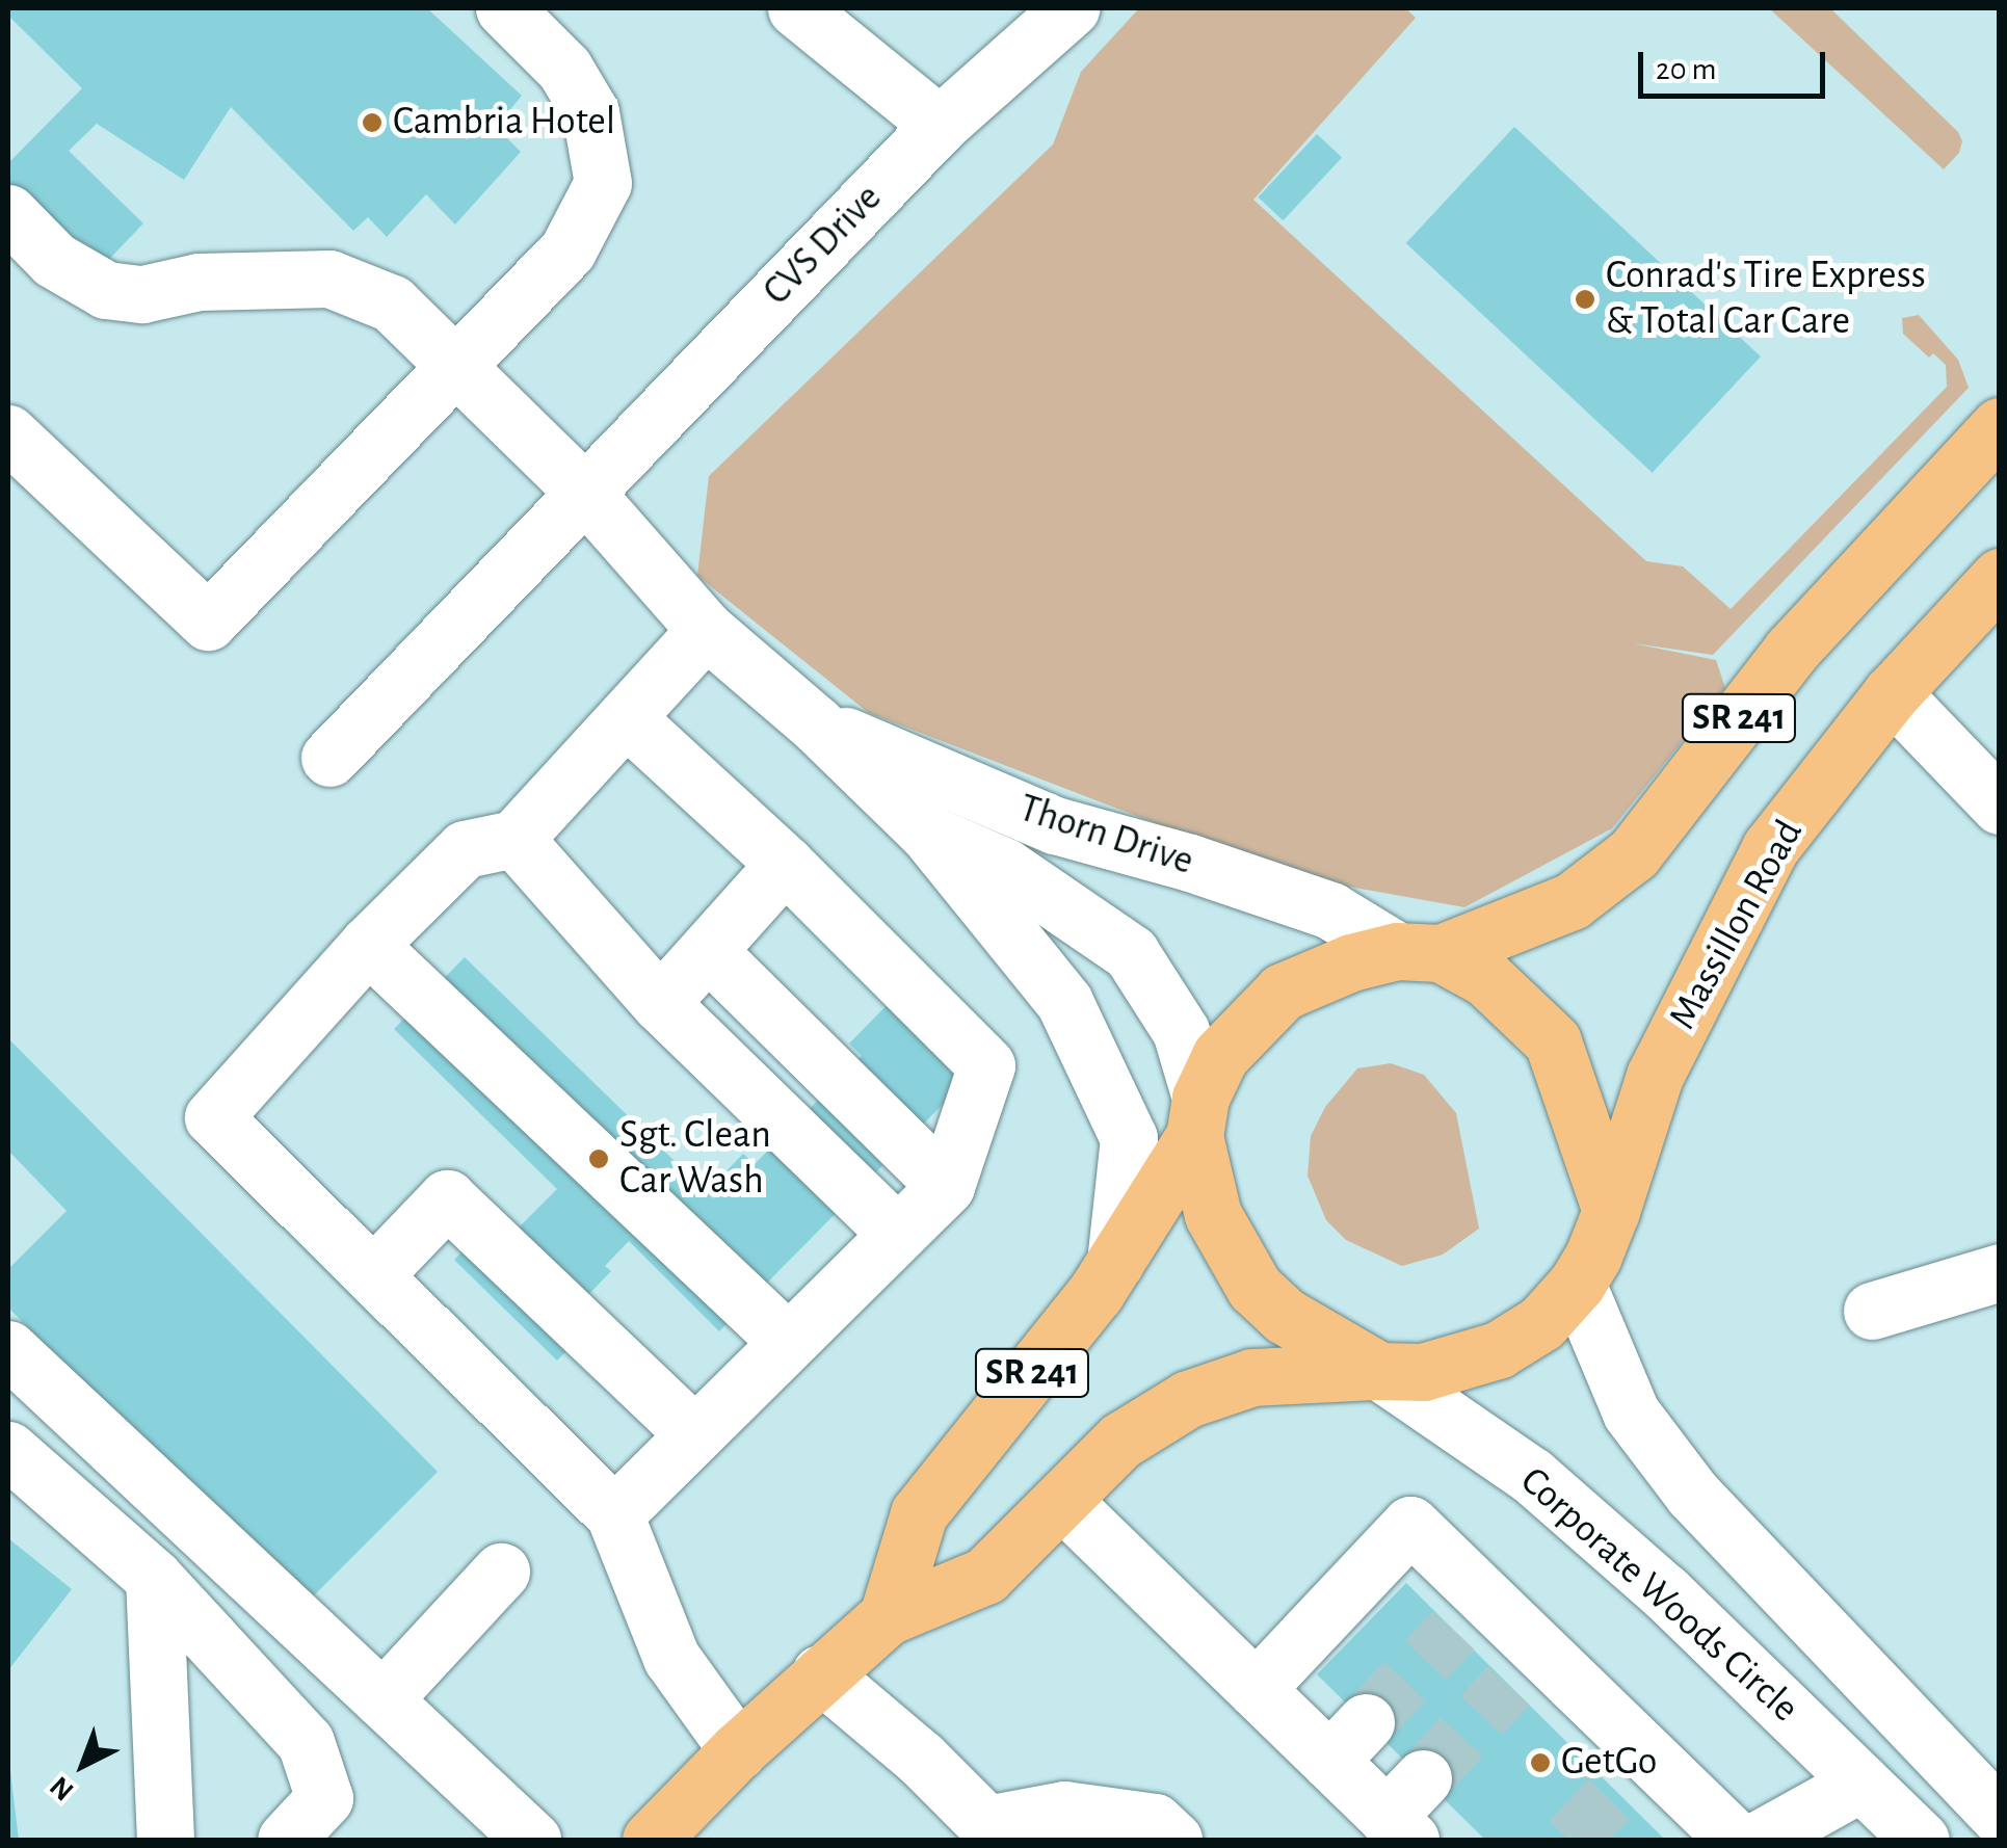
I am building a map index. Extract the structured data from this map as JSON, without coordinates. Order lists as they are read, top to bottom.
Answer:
{
  "streets": {
    "main road": ["SR 241", "Massillon Road"],
    "street": ["CVS Drive", "Thorn Drive", "Corporate Woods Circle"]
  },
  "crossings": [
    ["CVS Drive", "Thorn Drive"],
    ["SR 241", "Thorn Drive"],
    ["SR 241", "Massillon Road"],
    ["SR 241", "Corporate Woods Circle"]
  ],
  "places": [
    "Cambria Hotel",
    "Conrad's Tire Express & Total Car Care",
    "Sgt. Clean Car Wash",
    "GetGo"
  ],
  "scale_bar": "20 m",
  "north": "bottom left"
}
